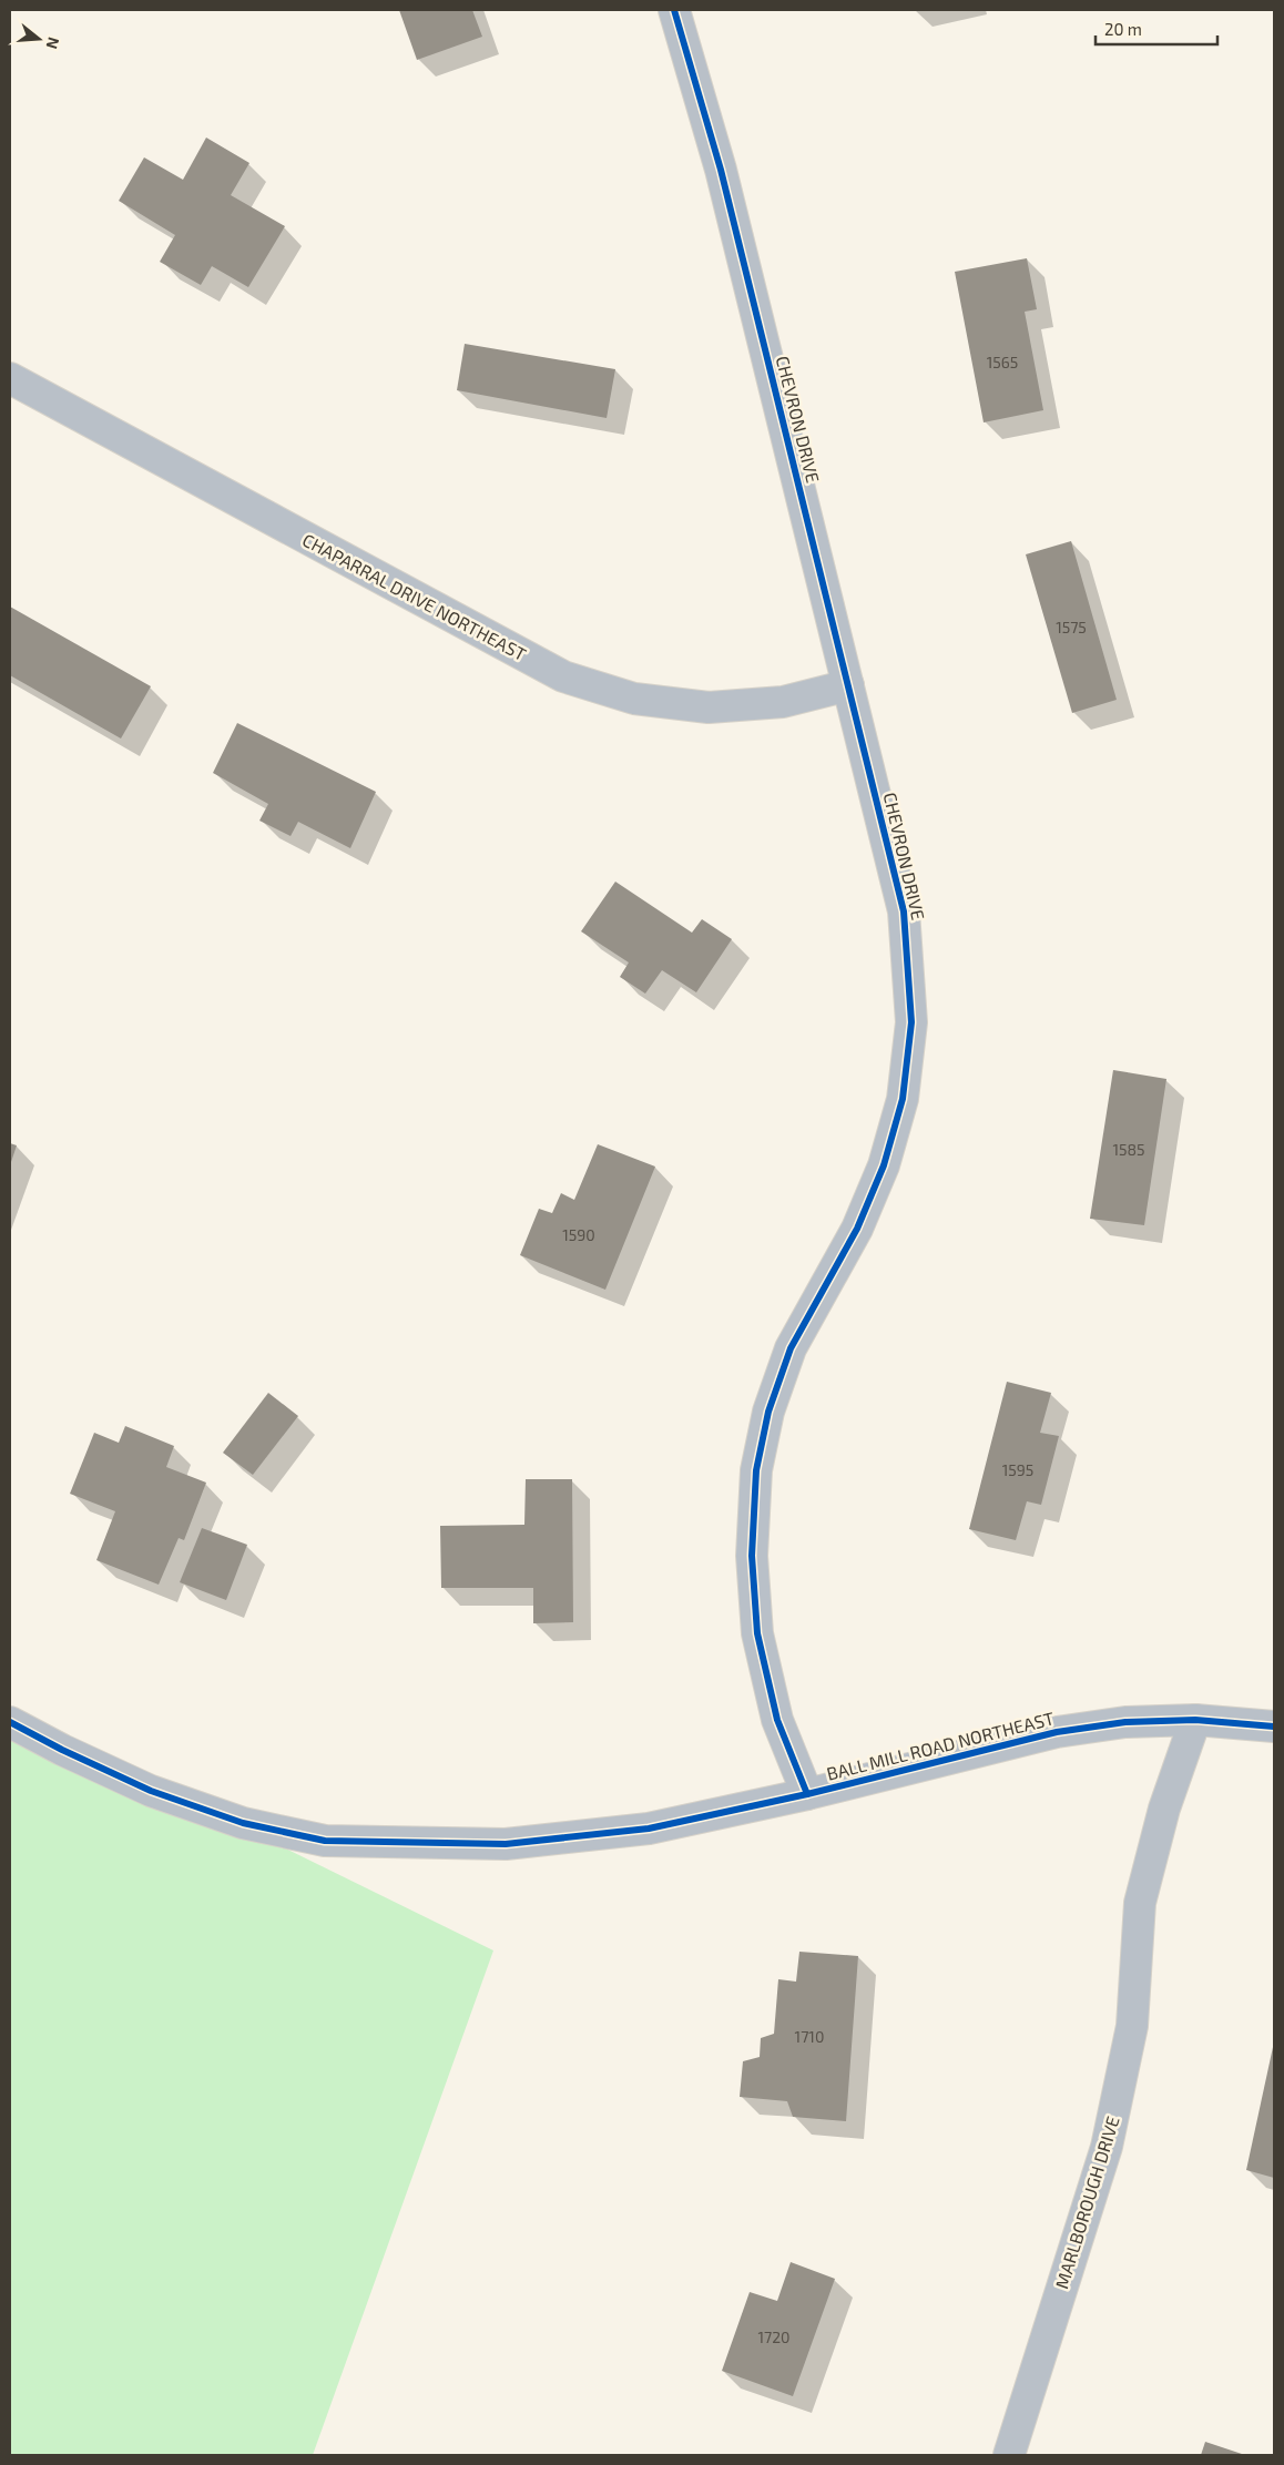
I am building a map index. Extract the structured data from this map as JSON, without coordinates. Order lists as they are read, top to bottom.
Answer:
{
  "streets": {
    "street": [
      "CHEVRON DRIVE",
      "CHAPARRAL DRIVE NORTHEAST",
      "BALL MILL ROAD NORTHEAST",
      "MARLBOROUGH DRIVE"
    ]
  },
  "crossings": [
    ["CHEVRON DRIVE", "CHAPARRAL DRIVE NORTHEAST"],
    ["CHEVRON DRIVE", "BALL MILL ROAD NORTHEAST"],
    ["BALL MILL ROAD NORTHEAST", "MARLBOROUGH DRIVE"]
  ],
  "house_numbers": [
    "1565",
    "1575",
    "1585",
    "1590",
    "1595",
    "1710",
    "1720"
  ],
  "scale_bar": "20 m",
  "north": "right"
}
